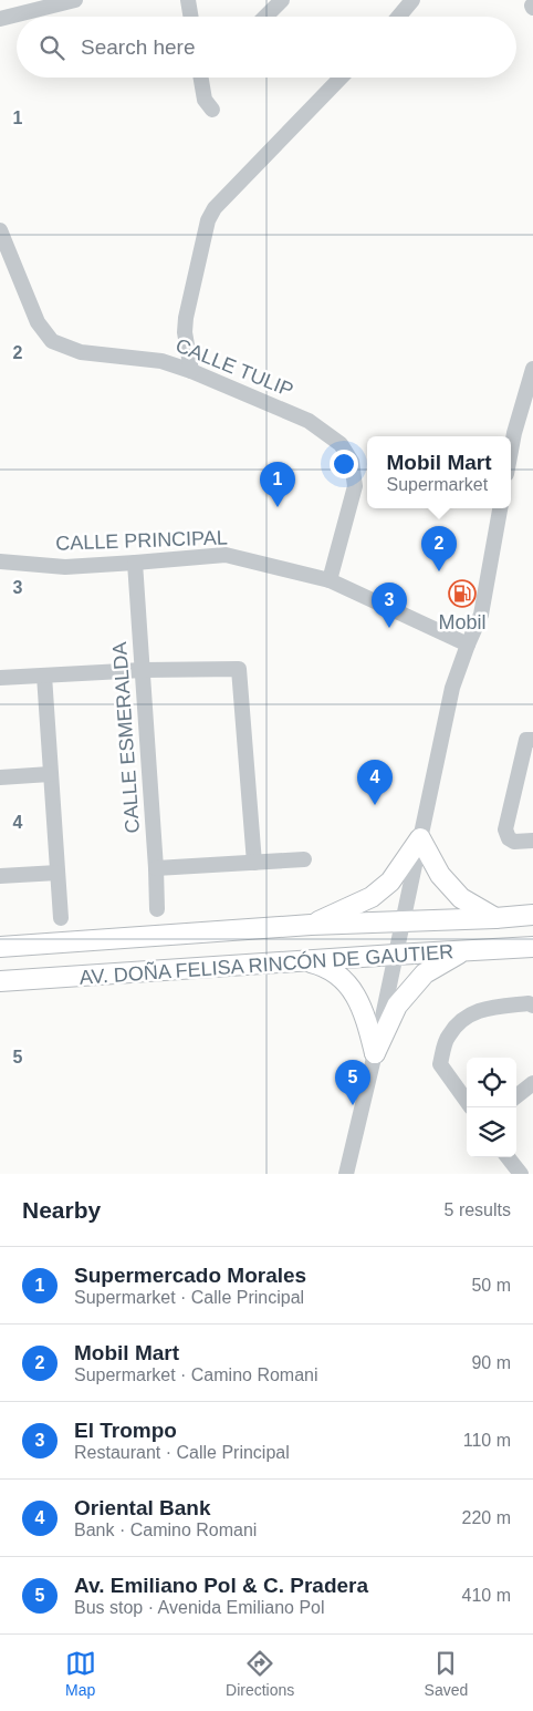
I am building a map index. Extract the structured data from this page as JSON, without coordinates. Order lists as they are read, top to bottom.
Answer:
{
  "streets": {
    "main road": ["AV. DOÑA FELISA RINCÓN DE GAUTIER"],
    "street": ["CALLE TULIP", "CALLE PRINCIPAL", "CALLE ESMERALDA"]
  },
  "crossings": [
    ["CALLE TULIP", "CALLE PRINCIPAL"],
    ["CALLE PRINCIPAL", "CALLE ESMERALDA"]
  ],
  "places": {
    "fuel station": ["Mobil"]
  },
  "page": {
    "search": "Search here",
    "popup": ["Mobil Mart", "Supermarket"],
    "pins": [
      "1",
      "2",
      "3",
      "4",
      "5"
    ],
    "heading": ["Nearby", "5 results"],
    "list": [
      {
        "mark": "1",
        "name": "Supermercado Morales",
        "note": "Supermarket · Calle Principal",
        "value": "50 m"
      },
      {
        "mark": "2",
        "name": "Mobil Mart",
        "note": "Supermarket · Camino Romani",
        "value": "90 m"
      },
      {
        "mark": "3",
        "name": "El Trompo",
        "note": "Restaurant · Calle Principal",
        "value": "110 m"
      },
      {
        "mark": "4",
        "name": "Oriental Bank",
        "note": "Bank · Camino Romani",
        "value": "220 m"
      },
      {
        "mark": "5",
        "name": "Av. Emiliano Pol & C. Pradera",
        "note": "Bus stop · Avenida Emiliano Pol",
        "value": "410 m"
      }
    ],
    "nav": ["Map", "Directions", "Saved"]
  },
  "grid": {
    "rows": [
      "1",
      "2",
      "3",
      "4",
      "5"
    ]
  }
}
